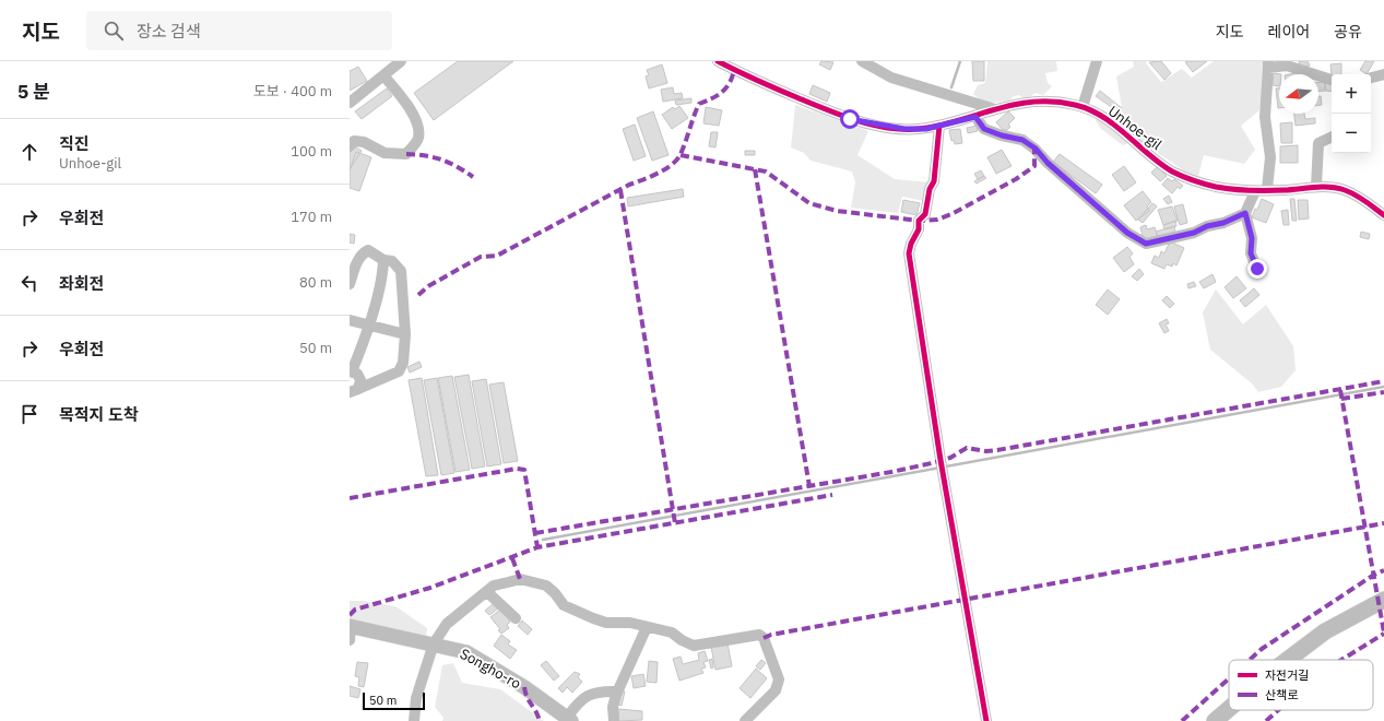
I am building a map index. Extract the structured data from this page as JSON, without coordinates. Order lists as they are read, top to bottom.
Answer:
{
  "streets": {
    "main road": ["Songho-ro"],
    "street": ["Unhoe-gil"]
  },
  "legend": ["자전거길", "산책로"],
  "scale_bar": "50 m",
  "north": "left",
  "page": {
    "header": "지도",
    "search": "장소 검색",
    "nav": ["지도", "레이어", "공유"],
    "heading": ["5 분", "도보 · 400 m"],
    "map_buttons": ["+", "−"],
    "list": [
      ["직진", "Unhoe-gil", "100 m"],
      ["우회전", "170 m"],
      ["좌회전", "80 m"],
      ["우회전", "50 m"],
      "목적지 도착"
    ],
    "scale": "50 m"
  }
}
